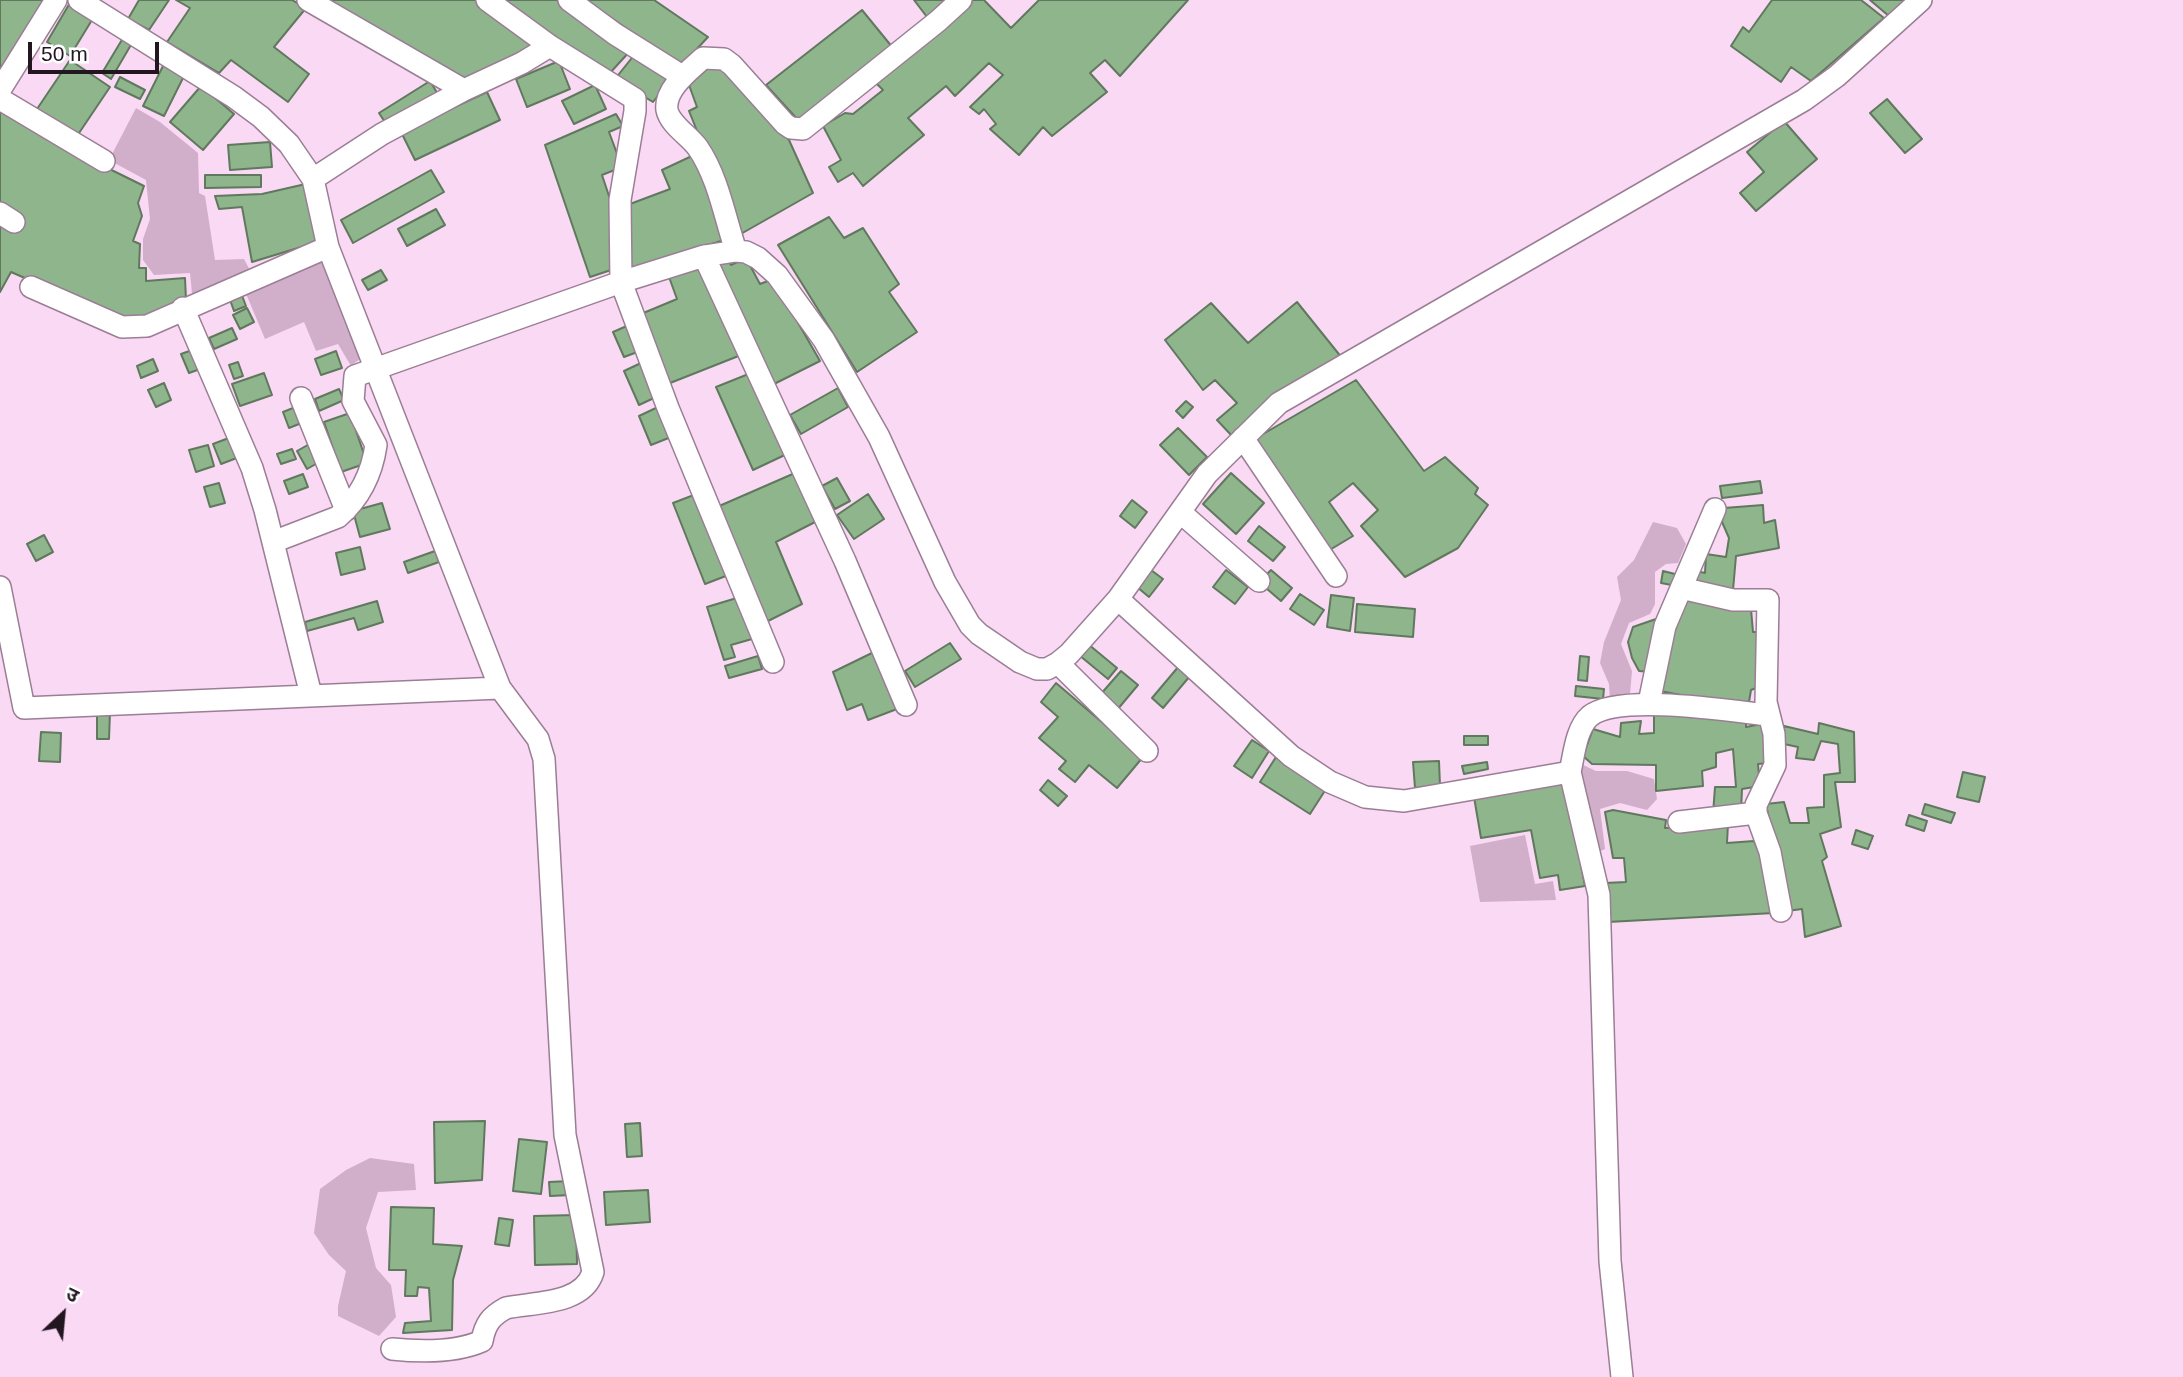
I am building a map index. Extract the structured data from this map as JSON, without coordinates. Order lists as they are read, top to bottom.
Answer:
{
  "scale_bar": "50 m",
  "north": "top right"
}
